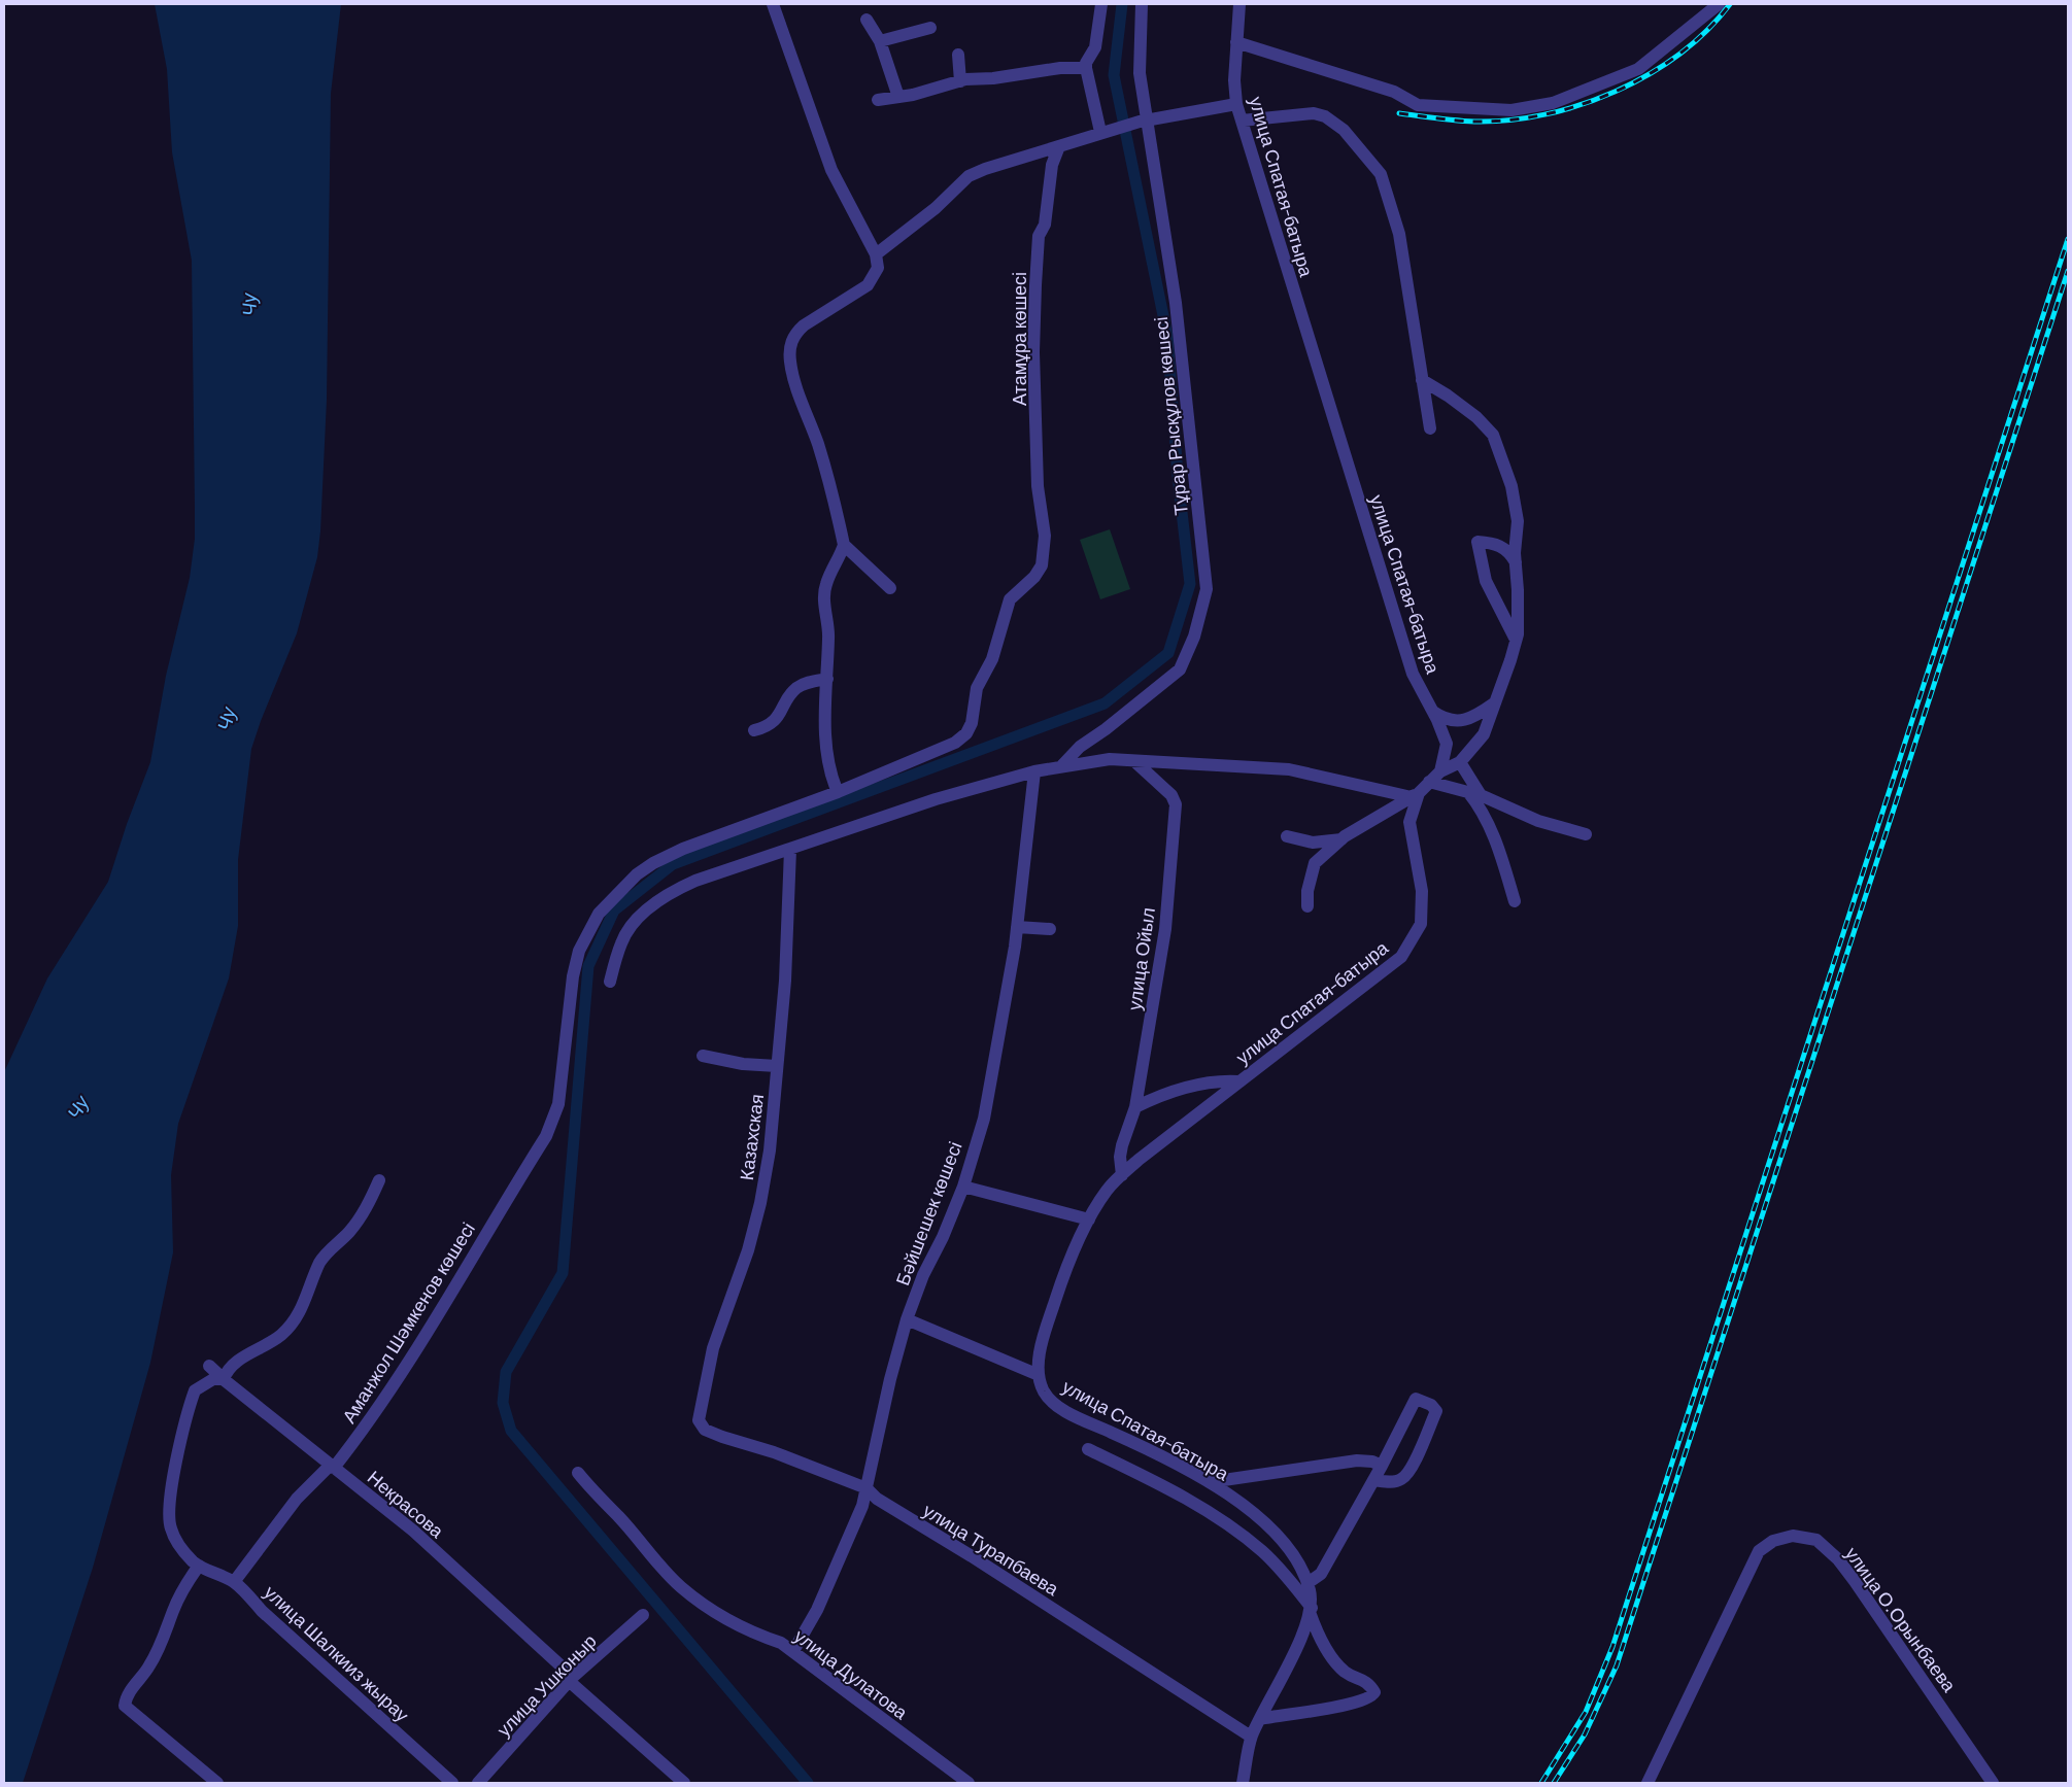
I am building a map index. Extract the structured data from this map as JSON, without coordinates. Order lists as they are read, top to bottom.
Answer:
{
  "streets": {
    "street": [
      "улица Спатая-батыра",
      "Атамұра көшесі",
      "Тұрар Рысқұлов көшесі",
      "улица Ойыл",
      "Казахская",
      "Бәйшешек көшесі",
      "Аманжол Шәмкенов көшесі",
      "Некрасова",
      "улица Турапбаева",
      "улица О.Орынбаева",
      "улица Шалкииз жырау",
      "улица Дулатова",
      "улица Ушконыр"
    ]
  },
  "crossings": [
    ["улица Спатая-батыра", "улица Ойыл"],
    ["улица Спатая-батыра", "улица Турапбаева"],
    ["Атамұра көшесі", "Аманжол Шәмкенов көшесі"],
    ["Казахская", "улица Турапбаева"],
    ["Бәйшешек көшесі", "улица Турапбаева"],
    ["Бәйшешек көшесі", "улица Дулатова"],
    ["Аманжол Шәмкенов көшесі", "Некрасова"],
    ["Аманжол Шәмкенов көшесі", "улица Шалкииз жырау"],
    ["Некрасова", "улица Ушконыр"]
  ],
  "water": ["Чу"]
}
